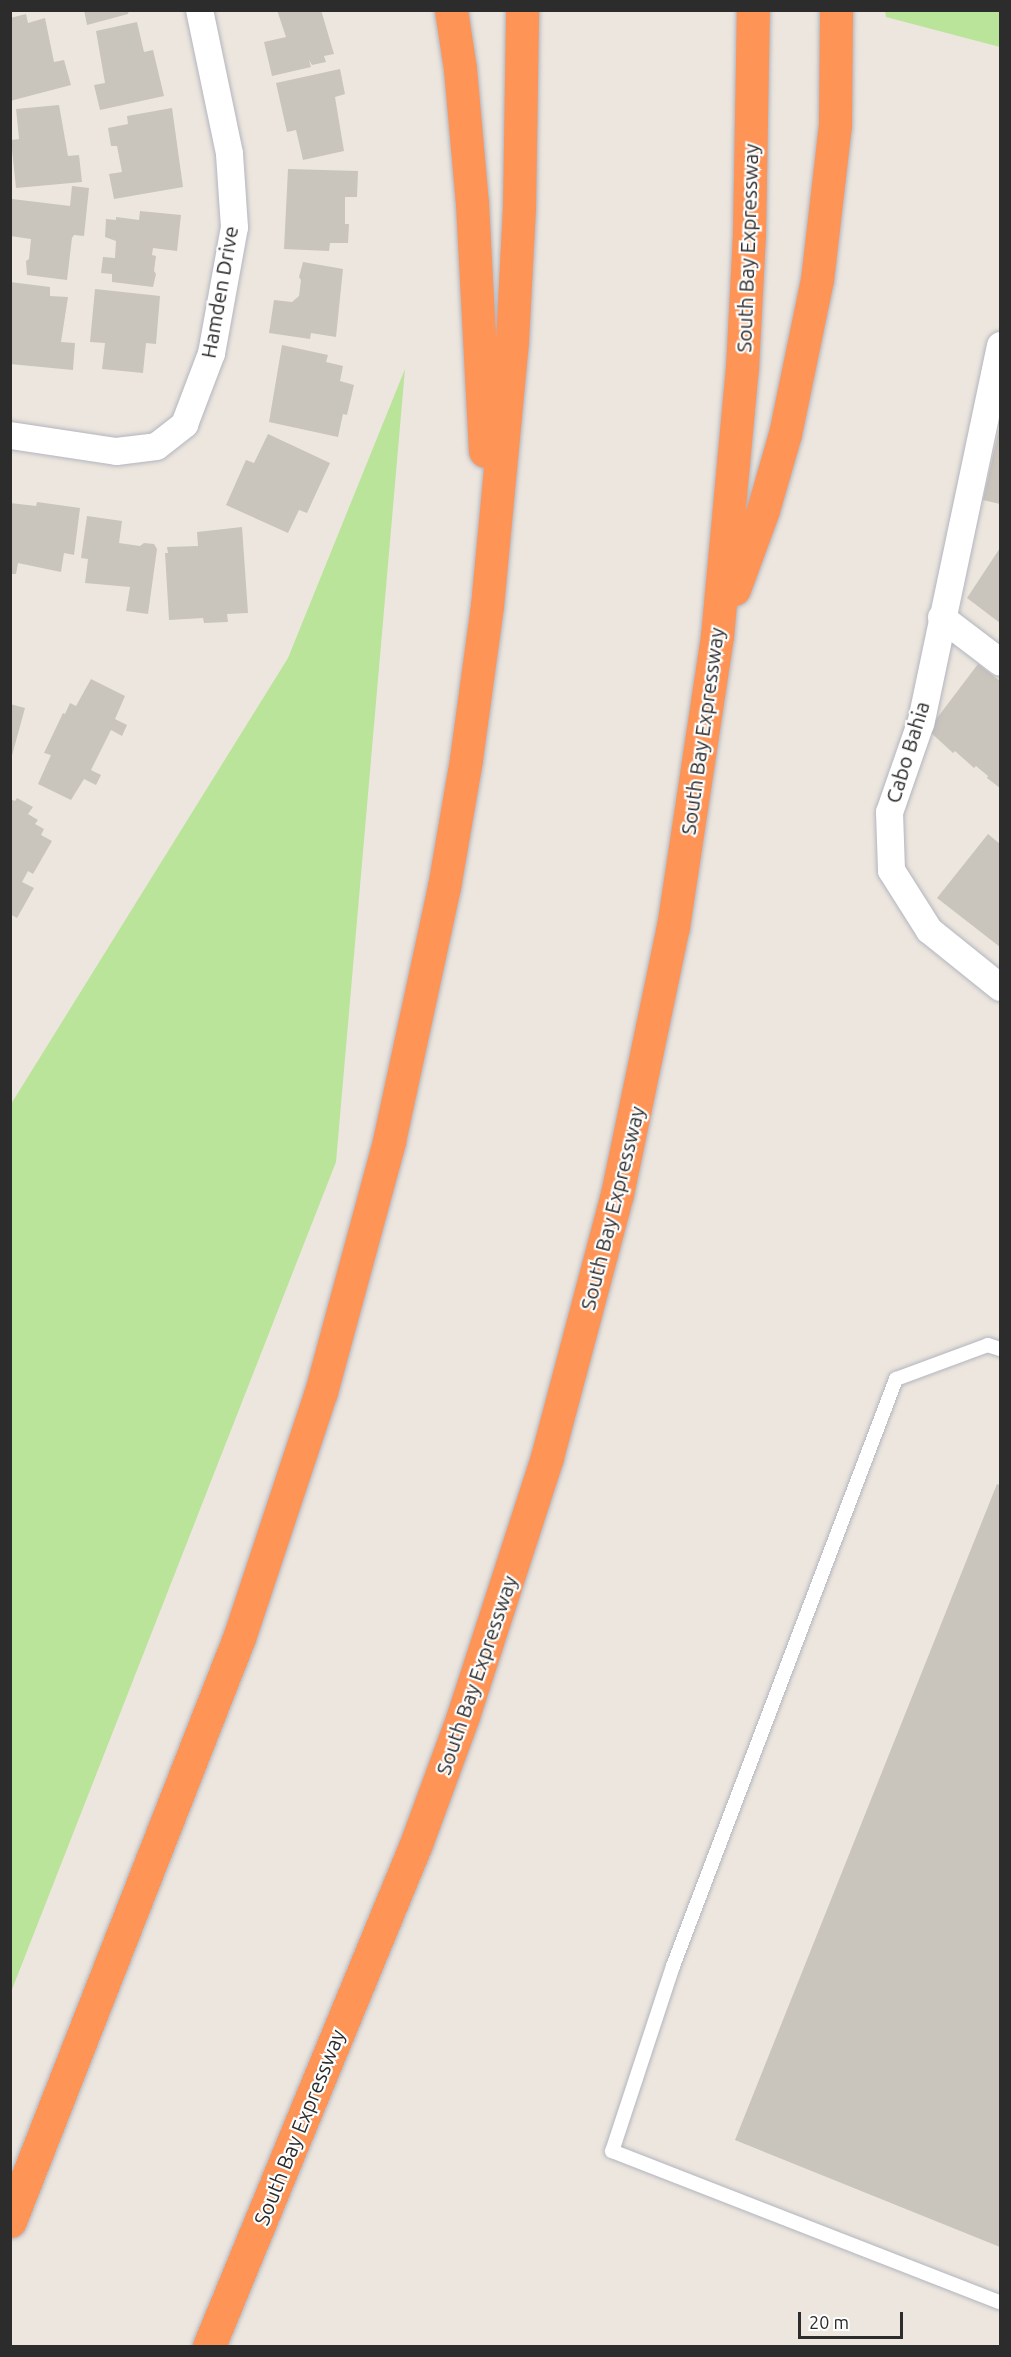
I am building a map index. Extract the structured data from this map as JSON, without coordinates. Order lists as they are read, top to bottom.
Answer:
{
  "streets": {
    "highway": ["South Bay Expressway"],
    "street": ["Hamden Drive", "Cabo Bahia"]
  },
  "scale_bar": "20 m"
}
